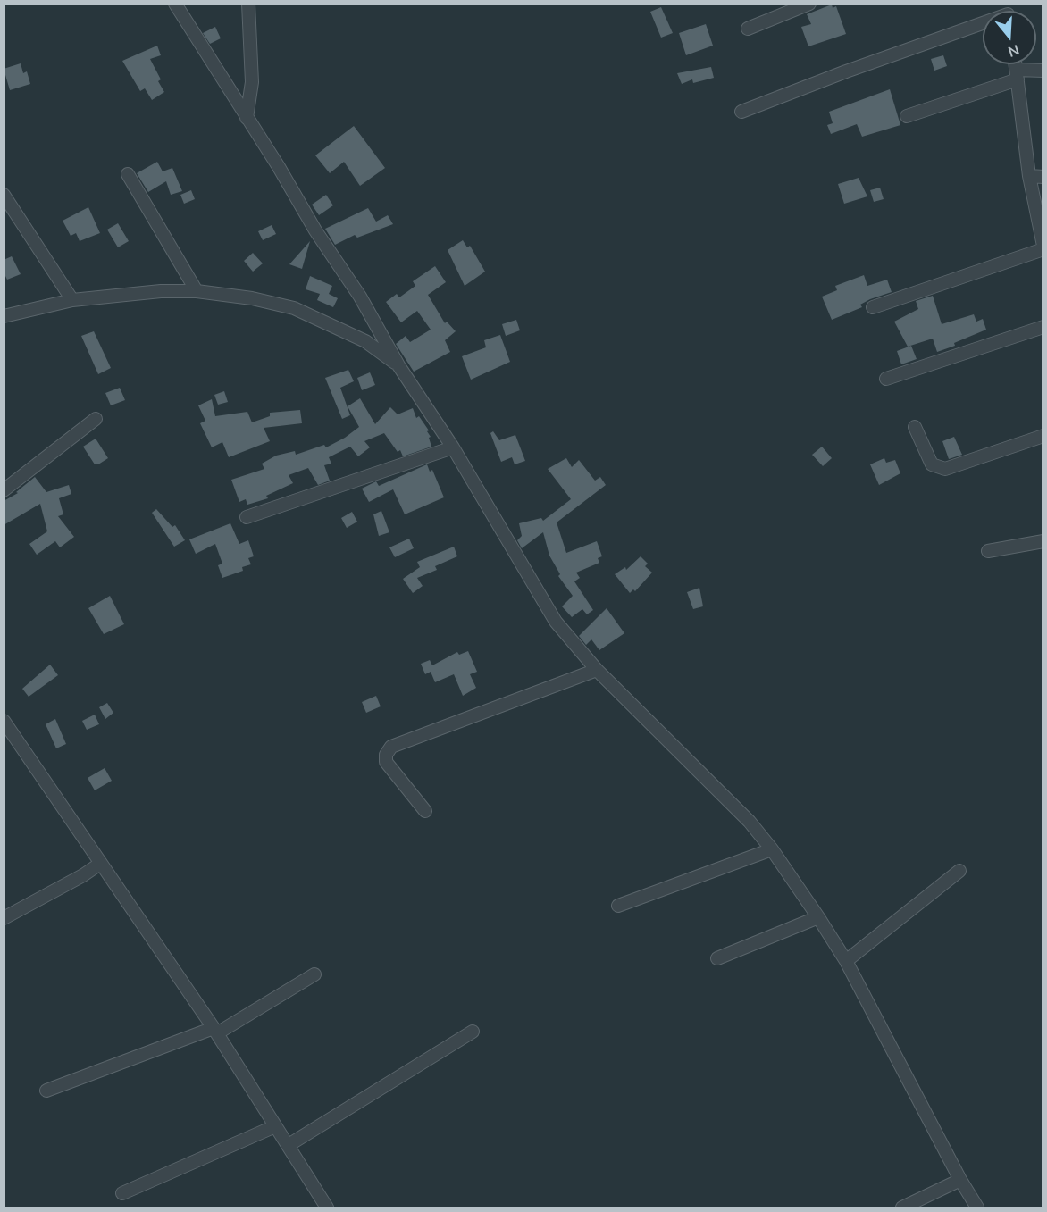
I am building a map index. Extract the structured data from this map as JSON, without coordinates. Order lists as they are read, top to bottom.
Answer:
{
  "north": "bottom"
}
